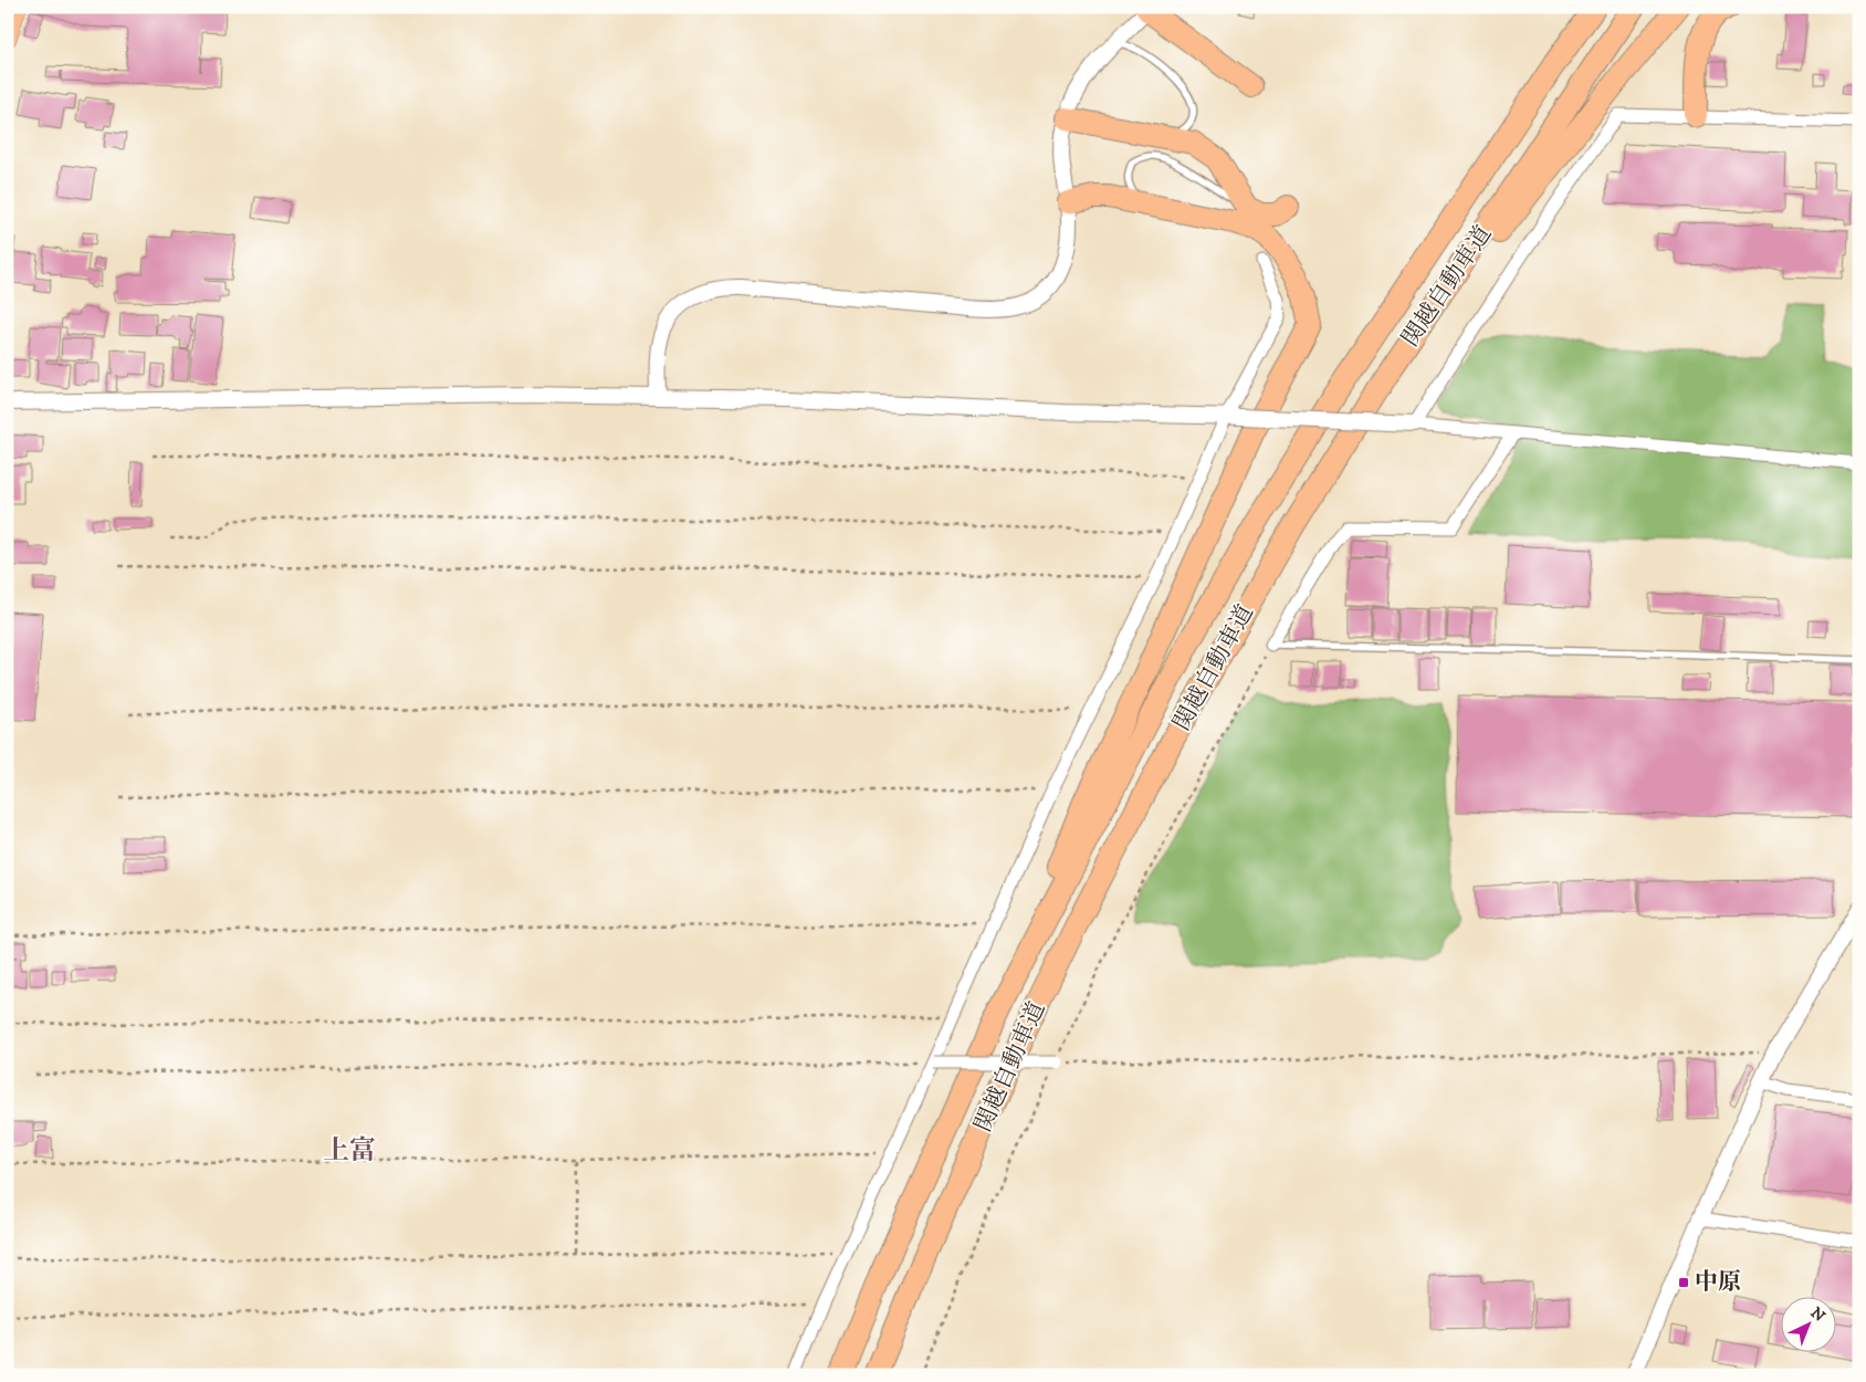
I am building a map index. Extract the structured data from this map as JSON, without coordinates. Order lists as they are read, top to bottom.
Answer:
{
  "streets": {
    "highway": ["関越自動車道"]
  },
  "districts": ["上富"],
  "places": {
    "transit": ["中原"]
  },
  "north": "top right"
}
